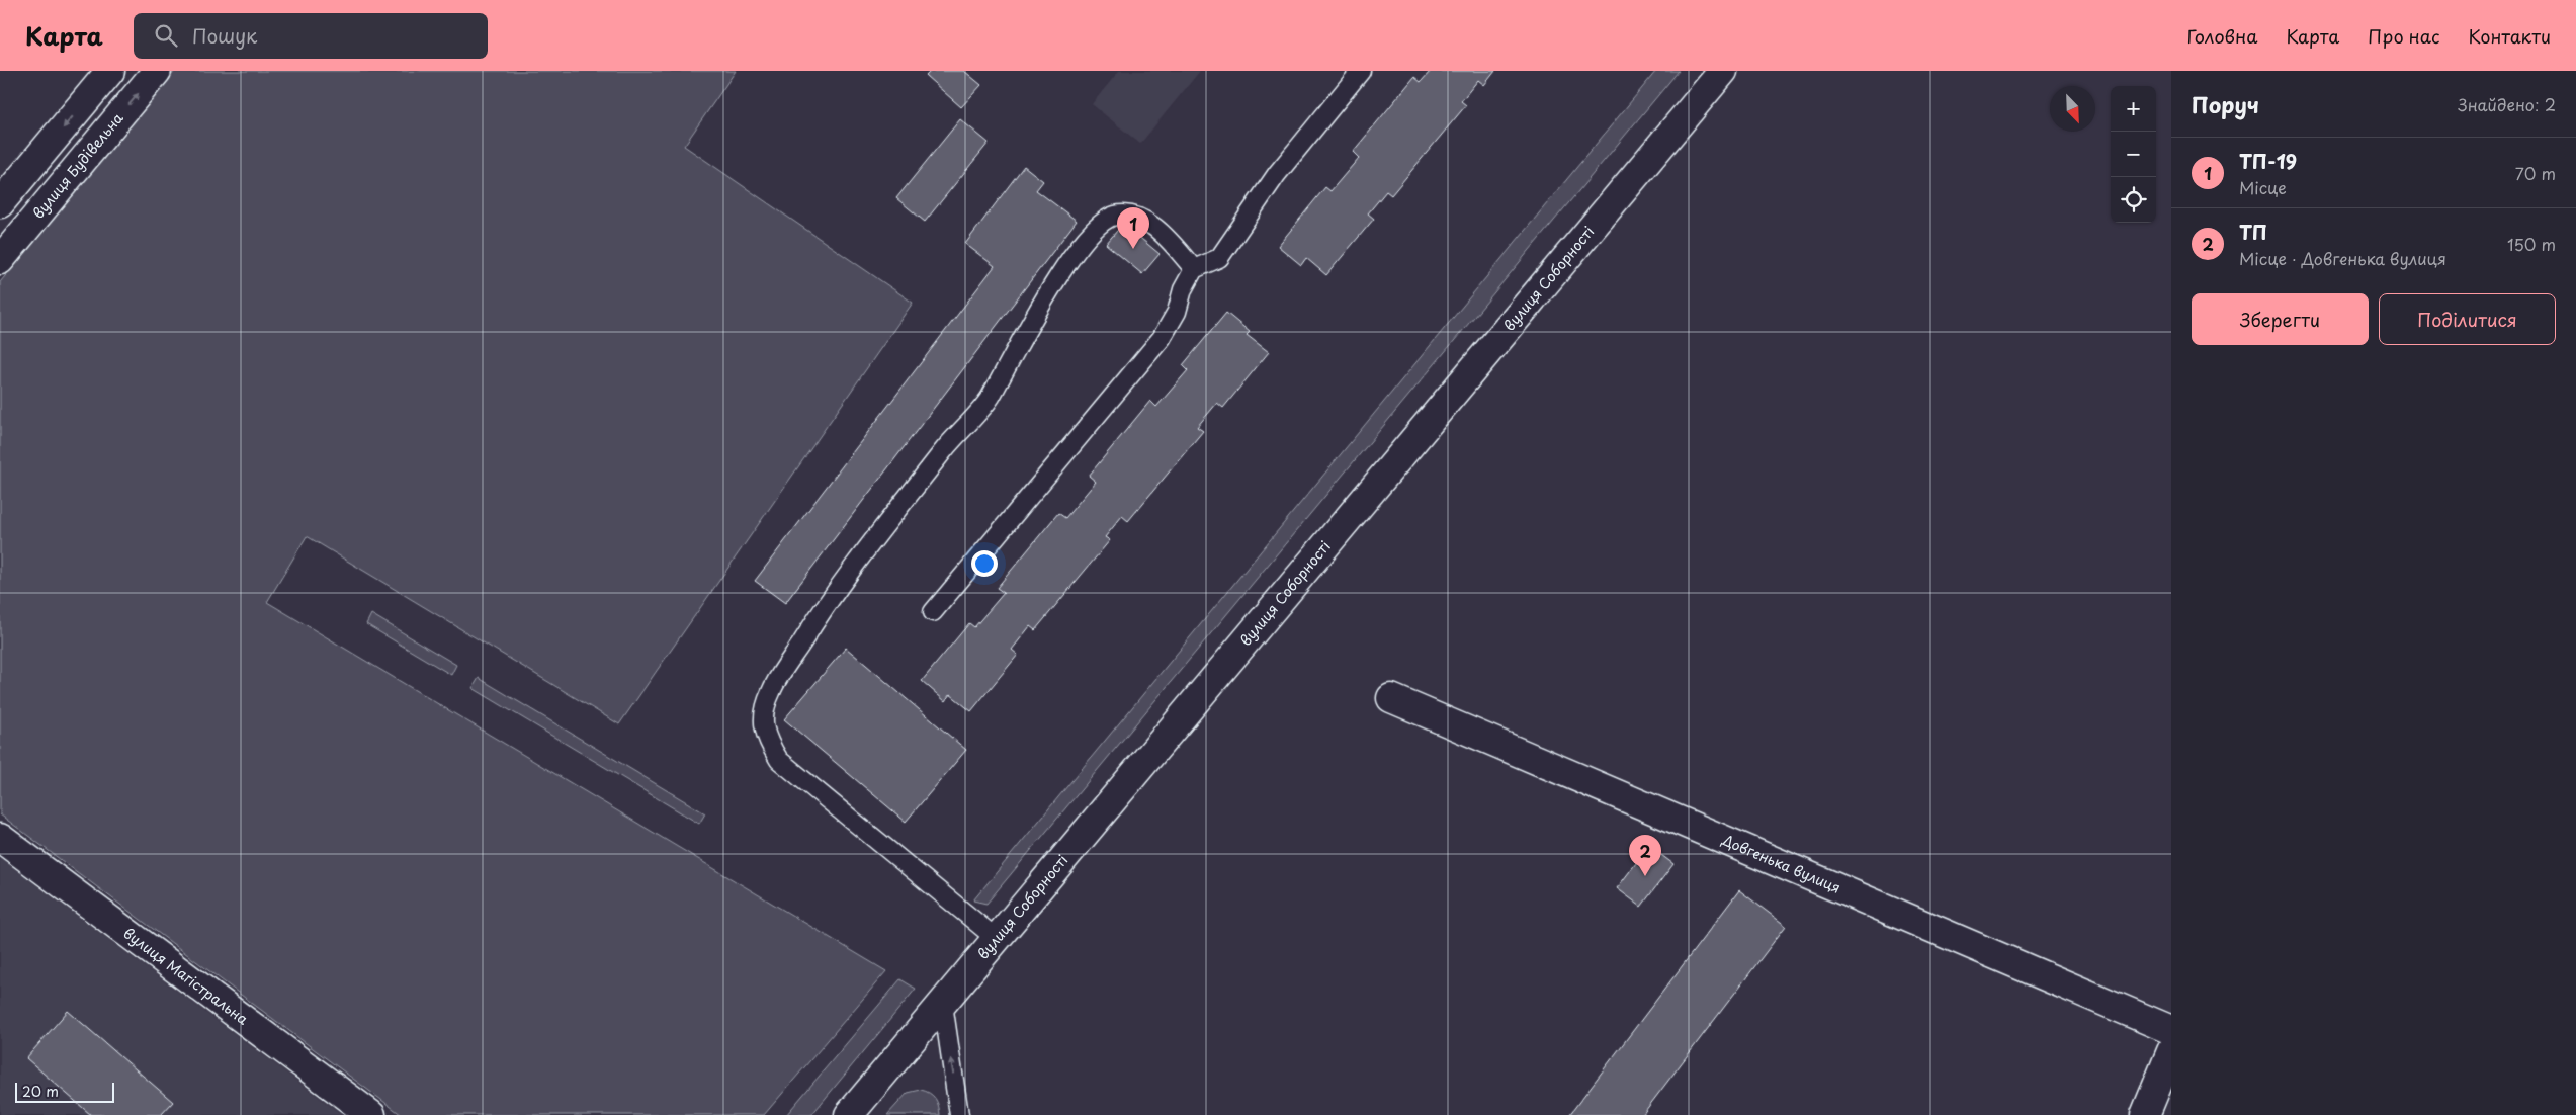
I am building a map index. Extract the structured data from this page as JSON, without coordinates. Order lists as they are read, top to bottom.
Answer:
{
  "streets": {
    "street": [
      "вулиця Будівельна",
      "вулиця Соборності",
      "Довгенька вулиця",
      "вулиця Магістральна"
    ]
  },
  "scale_bar": "20 m",
  "north": "bottom right",
  "page": {
    "header": "Карта",
    "search": "Пошук",
    "nav": [
      "Головна",
      "Карта",
      "Про нас",
      "Контакти"
    ],
    "heading": ["Поруч", "Знайдено: 2"],
    "map_buttons": ["+", "−"],
    "list": [
      {
        "mark": "1",
        "name": "ТП-19",
        "note": "Місце",
        "value": "70 m"
      },
      {
        "mark": "2",
        "name": "ТП",
        "note": "Місце · Довгенька вулиця",
        "value": "150 m"
      }
    ],
    "pins": ["1", "2"],
    "buttons": ["Зберегти", "Поділитися"],
    "scale": "20 m"
  }
}
